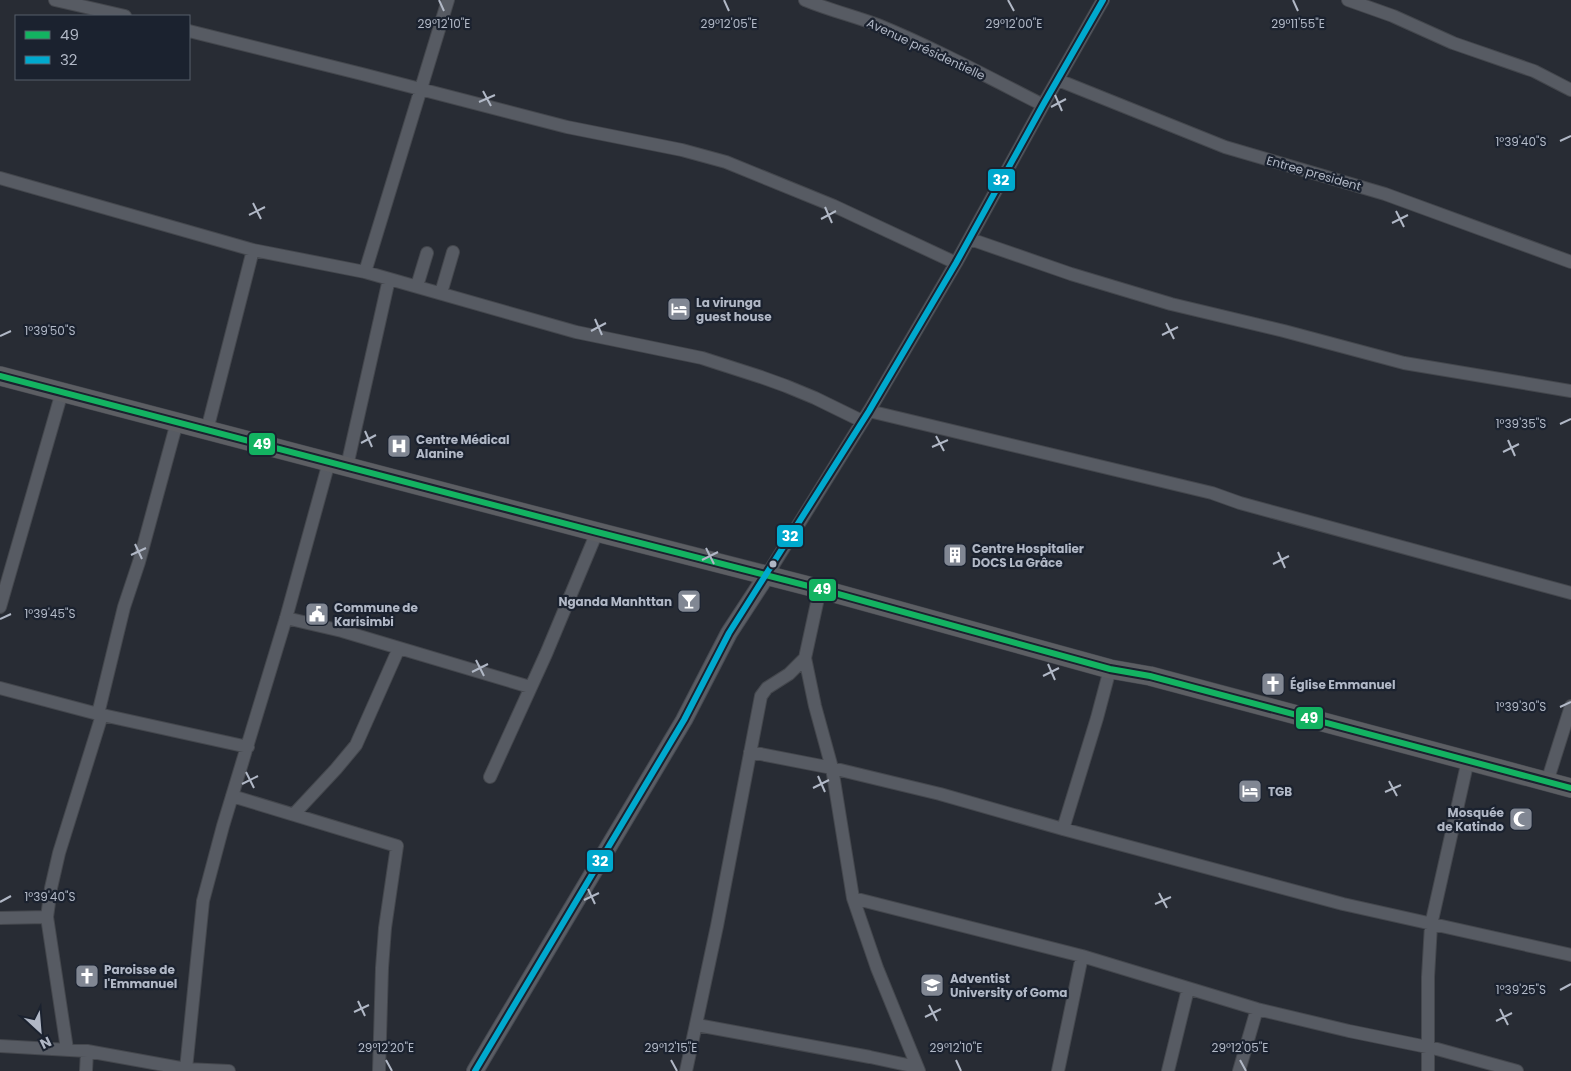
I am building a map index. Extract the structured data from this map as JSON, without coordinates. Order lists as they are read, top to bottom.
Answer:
{
  "streets": {
    "street": ["Avenue présidentielle", "Entree president"]
  },
  "places": {
    "hotel": ["La virunga guest house", "TGB"],
    "hospital": ["Centre Médical Alanine"],
    "building": ["Centre Hospitalier DOCS La Grâce"],
    "bar": ["Nganda Manhttan"],
    "public building": ["Commune de Karisimbi"],
    "church": ["Église Emmanuel", "Paroisse de l'Emmanuel"],
    "mosque": ["Mosquée de Katindo"],
    "school or university": ["Adventist University of Goma"]
  },
  "lines": ["transit line 32", "transit line 49"],
  "legend": ["49", "32"],
  "north": "bottom right",
  "coordinates": [
    "29°12'10\"E",
    "29°12'05\"E",
    "29°12'00\"E",
    "29°11'55\"E",
    "1°39'40\"S",
    "1°39'50\"S",
    "1°39'35\"S",
    "1°39'45\"S",
    "1°39'30\"S",
    "1°39'25\"S",
    "29°12'20\"E",
    "29°12'15\"E"
  ]
}
